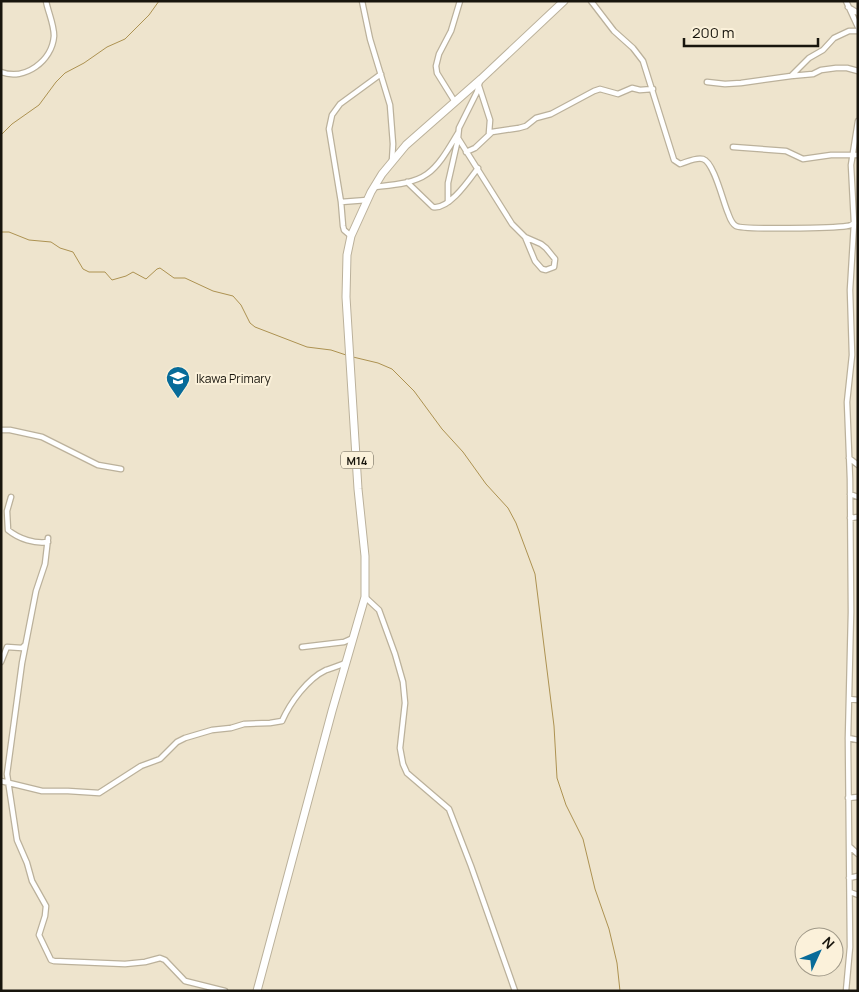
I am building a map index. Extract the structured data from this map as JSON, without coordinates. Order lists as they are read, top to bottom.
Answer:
{
  "streets": {
    "main road": ["M14"]
  },
  "places": {
    "school or university": ["Ikawa Primary"]
  },
  "scale_bar": "200 m",
  "north": "top right"
}
